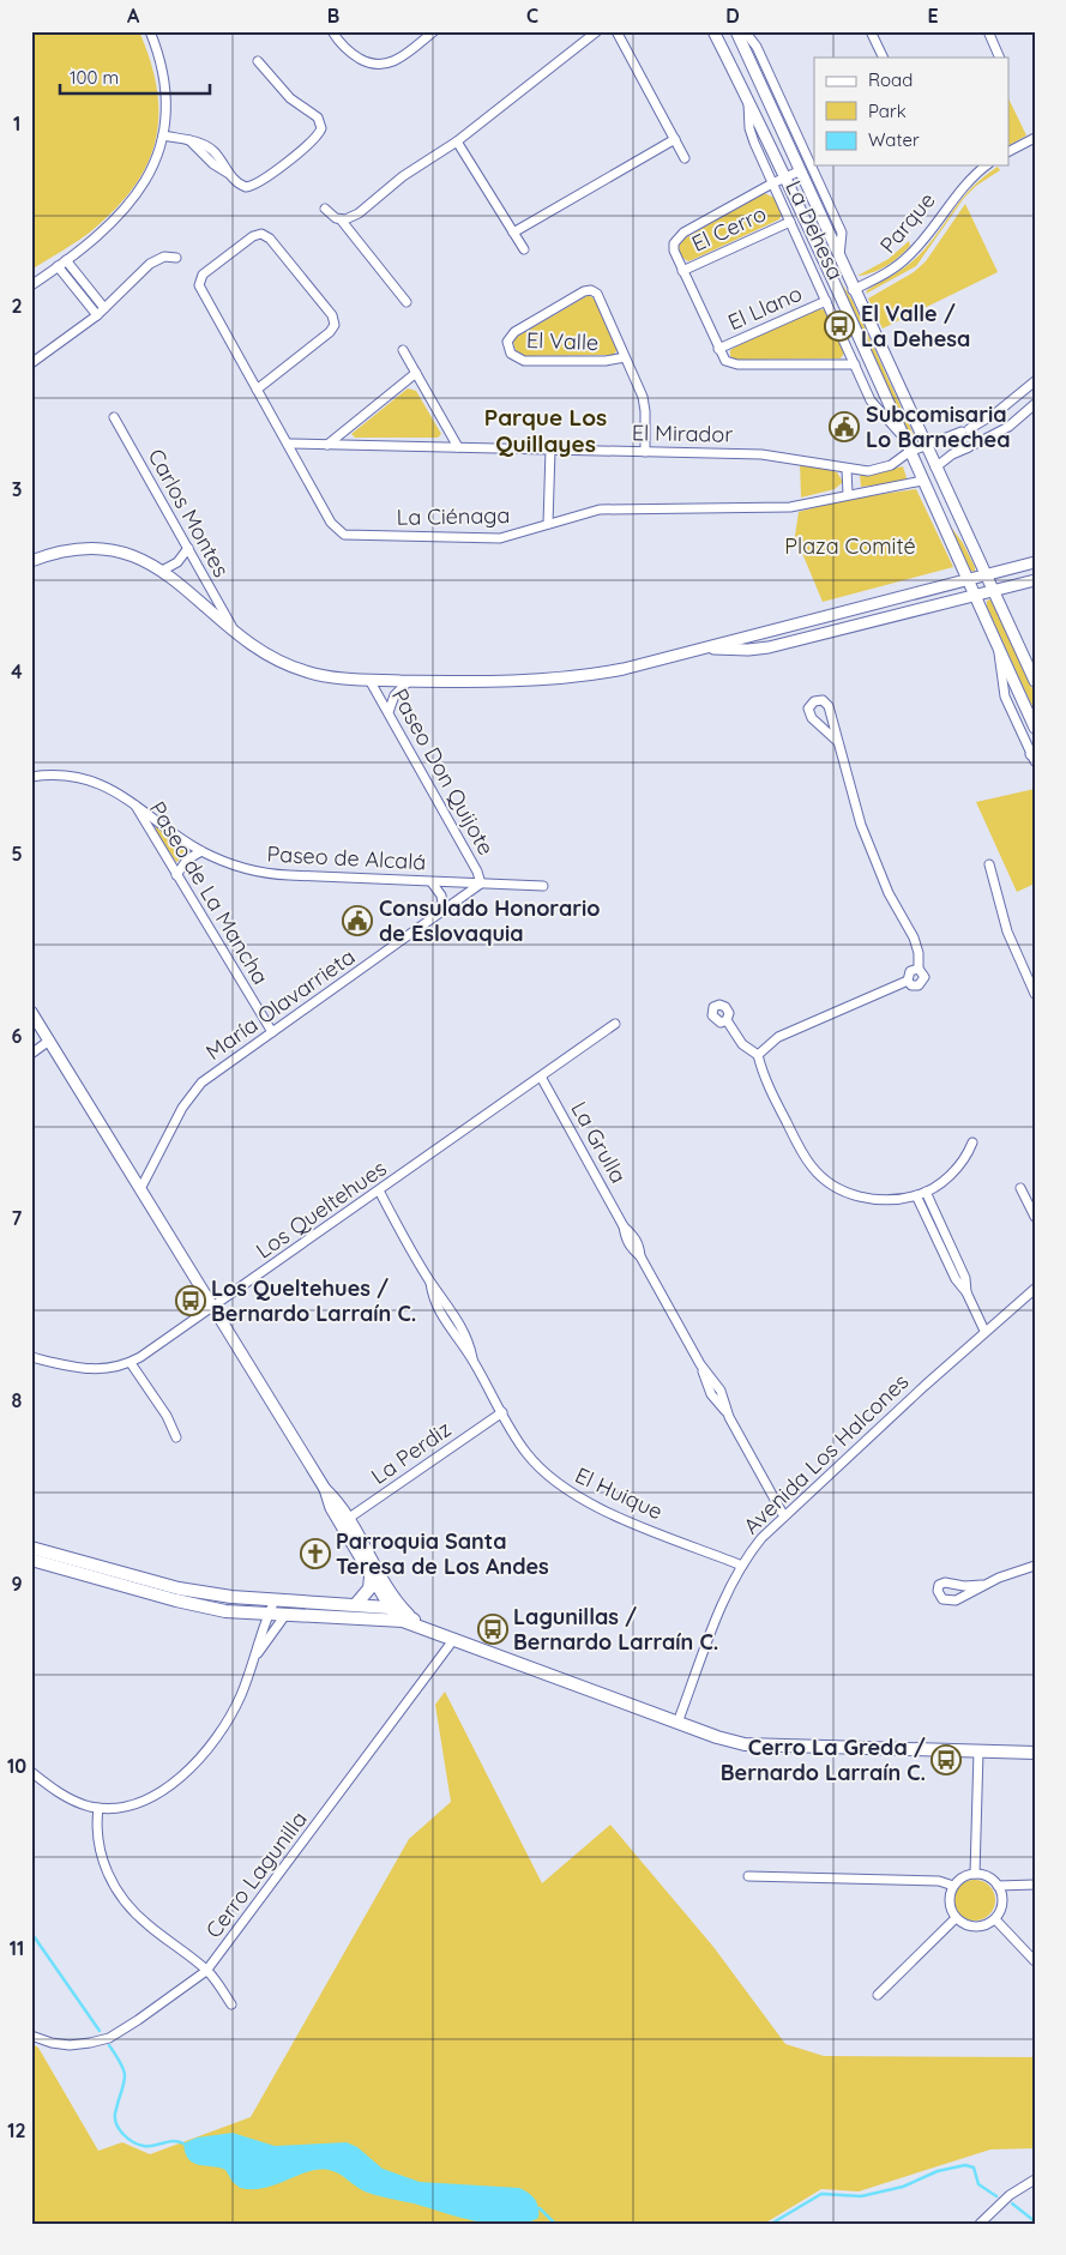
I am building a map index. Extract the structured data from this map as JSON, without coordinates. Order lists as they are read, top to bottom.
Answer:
{
  "streets": {
    "street": [
      "Parque",
      "El Cerro",
      "La Dehesa",
      "El Llano",
      "El Valle",
      "El Mirador",
      "Carlos Montes",
      "La Ciénaga",
      "Paseo Don Quijote",
      "Paseo de Alcalá",
      "Paseo de La Mancha",
      "María Olavarrieta",
      "La Grulla",
      "Los Queltehues",
      "La Perdiz",
      "Avenida Los Halcones",
      "El Huique",
      "Cerro Lagunilla"
    ]
  },
  "crossings": [
    ["El Cerro", "La Dehesa"],
    ["La Dehesa", "El Llano"],
    ["El Valle", "El Mirador"],
    ["El Mirador", "La Ciénaga"],
    ["Paseo Don Quijote", "Paseo de Alcalá"],
    ["Paseo Don Quijote", "María Olavarrieta"],
    ["Paseo de Alcalá", "Paseo de La Mancha"],
    ["Paseo de Alcalá", "María Olavarrieta"],
    ["Paseo de La Mancha", "María Olavarrieta"],
    ["La Grulla", "Los Queltehues"],
    ["La Grulla", "Avenida Los Halcones"],
    ["Los Queltehues", "El Huique"],
    ["La Perdiz", "El Huique"],
    ["Avenida Los Halcones", "El Huique"]
  ],
  "districts": ["Parque Los Quillayes"],
  "parks": ["Plaza Comité"],
  "places": {
    "bus stop": [
      "El Valle / La Dehesa",
      "Los Queltehues / Bernardo Larraín C.",
      "Lagunillas / Bernardo Larraín C.",
      "Cerro La Greda / Bernardo Larraín C."
    ],
    "public building": ["Subcomisaria Lo Barnechea", "Consulado Honorario de Eslovaquia"],
    "church": ["Parroquia Santa Teresa de Los Andes"]
  },
  "legend": ["Road", "Park", "Water"],
  "scale_bar": "100 m",
  "grid": {
    "columns": [
      "A",
      "B",
      "C",
      "D",
      "E"
    ],
    "rows": [
      "1",
      "2",
      "3",
      "4",
      "5",
      "6",
      "7",
      "8",
      "9",
      "10",
      "11",
      "12"
    ]
  }
}
